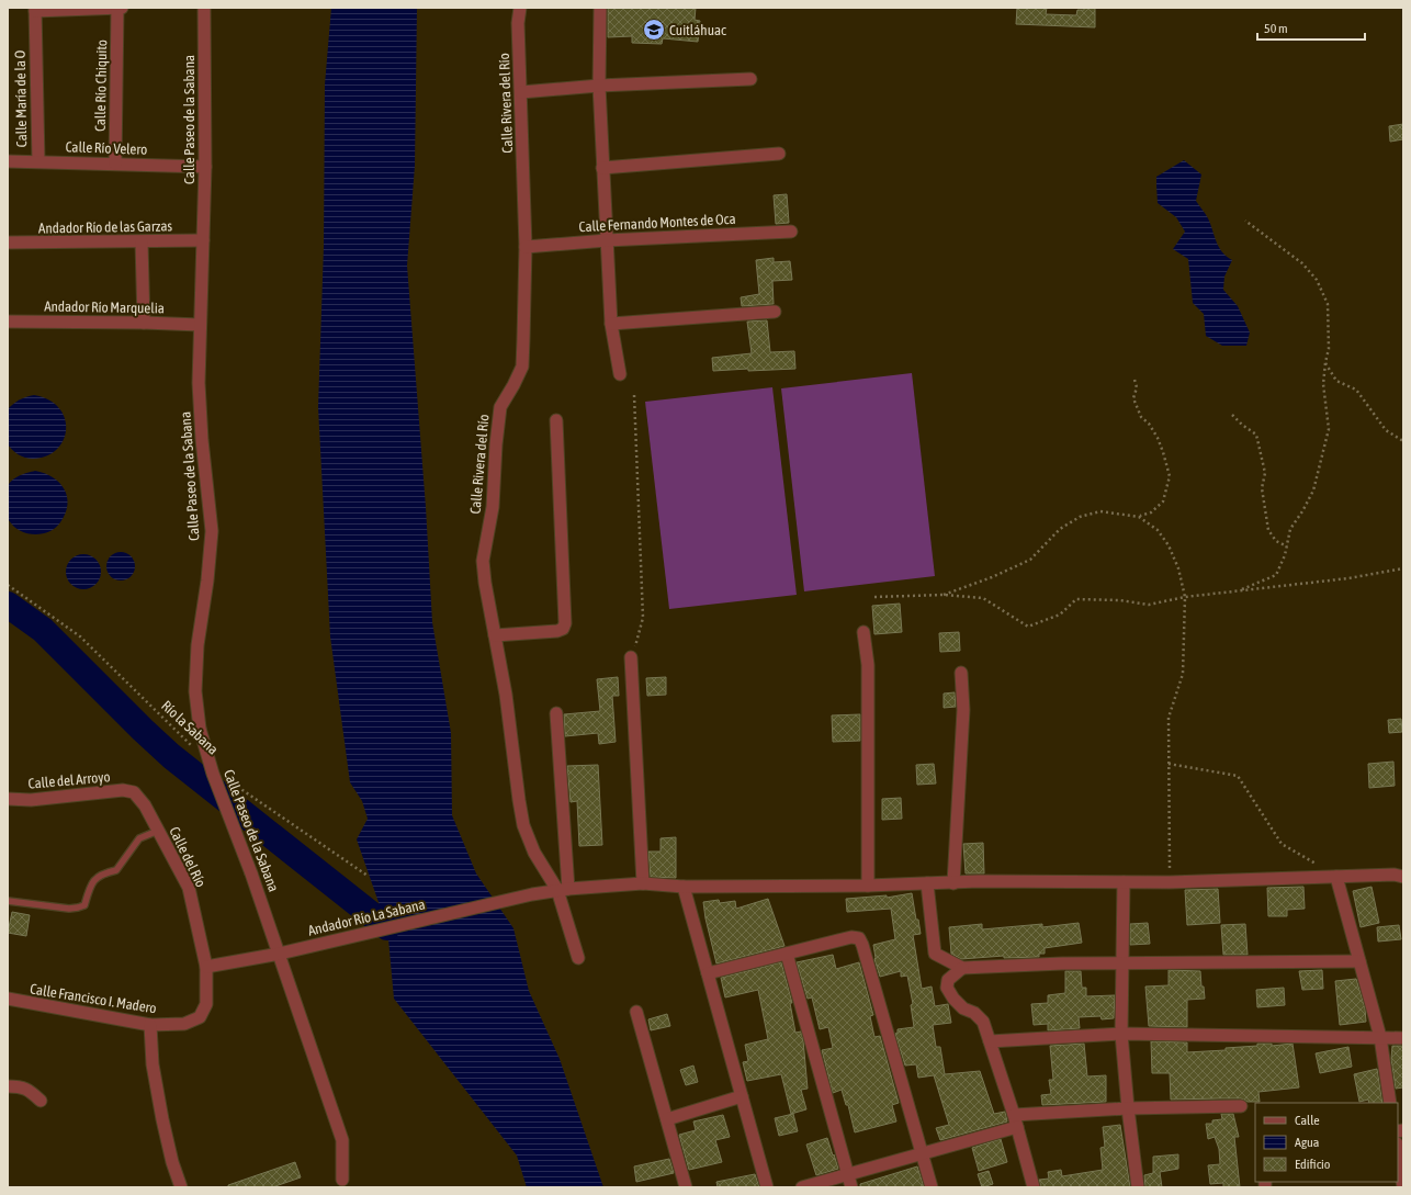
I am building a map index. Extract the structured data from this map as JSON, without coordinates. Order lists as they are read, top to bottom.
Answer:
{
  "streets": {
    "street": [
      "Calle Río Chiquito",
      "Calle María de la O",
      "Calle Rivera del Río",
      "Calle Paseo de la Sabana",
      "Calle Río Velero",
      "Calle Fernando Montes de Oca",
      "Andador Río de las Garzas",
      "Andador Río Marquelia",
      "Calle del Arroyo",
      "Calle del Río",
      "Andador Río La Sabana",
      "Calle Francisco I. Madero"
    ],
    "path": ["Río la Sabana"]
  },
  "crossings": [
    ["Calle Río Chiquito", "Calle Río Velero"],
    ["Calle María de la O", "Calle Río Velero"],
    ["Calle Rivera del Río", "Calle Fernando Montes de Oca"],
    ["Calle Rivera del Río", "Andador Río La Sabana"],
    ["Calle Paseo de la Sabana", "Calle Río Velero"],
    ["Calle Paseo de la Sabana", "Andador Río de las Garzas"],
    ["Calle Paseo de la Sabana", "Andador Río Marquelia"],
    ["Calle Paseo de la Sabana", "Andador Río La Sabana"],
    ["Calle del Arroyo", "Calle del Río"],
    ["Calle del Río", "Andador Río La Sabana"],
    ["Calle del Río", "Calle Francisco I. Madero"],
    ["Andador Río La Sabana", "Calle Francisco I. Madero"]
  ],
  "places": {
    "school or university": ["Cuitláhuac"]
  },
  "legend": ["Calle", "Agua", "Edificio"],
  "scale_bar": "50 m"
}
